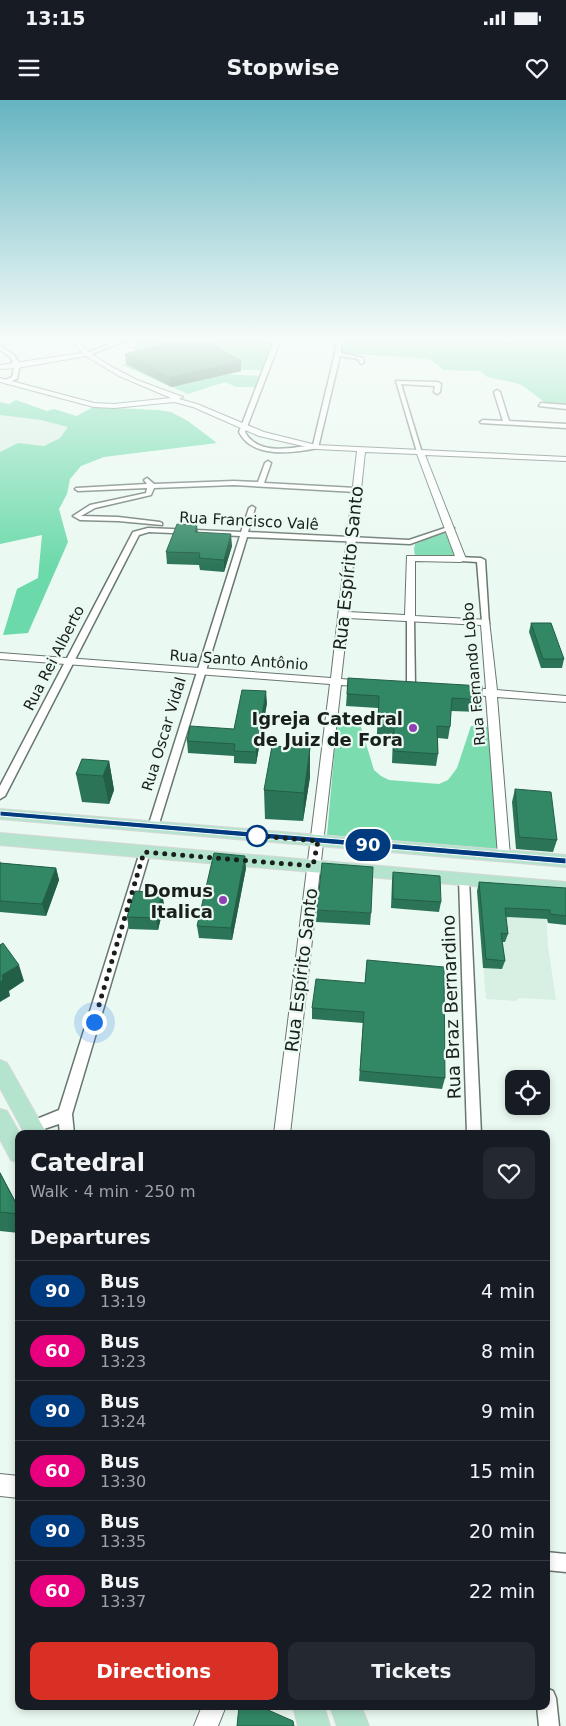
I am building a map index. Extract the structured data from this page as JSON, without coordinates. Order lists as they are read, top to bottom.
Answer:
{
  "streets": {
    "street": [
      "Rua Francisco Valê",
      "Rua Espírito Santo",
      "Rua Rei Alberto",
      "Rua Santo Antônio",
      "Rua Fernando Lobo",
      "Rua Oscar Vidal",
      "Rua Braz Bernardino"
    ]
  },
  "crossings": [
    ["Rua Francisco Valê", "Rua Espírito Santo"],
    ["Rua Francisco Valê", "Rua Rei Alberto"],
    ["Rua Francisco Valê", "Rua Oscar Vidal"],
    ["Rua Espírito Santo", "Rua Santo Antônio"],
    ["Rua Rei Alberto", "Rua Santo Antônio"],
    ["Rua Santo Antônio", "Rua Oscar Vidal"]
  ],
  "places": ["Igreja Catedral de Juiz de Fora", "Domus Italica"],
  "lines": ["bus line 90"],
  "page": {
    "status": "13:15",
    "header": "Stopwise",
    "on_map": "90",
    "heading": [
      ["Catedral", "Walk · 4 min · 250 m"],
      "Departures"
    ],
    "list": [
      {
        "mark": "90",
        "name": "Bus",
        "note": "13:19",
        "value": "4 min"
      },
      {
        "mark": "60",
        "name": "Bus",
        "note": "13:23",
        "value": "8 min"
      },
      {
        "mark": "90",
        "name": "Bus",
        "note": "13:24",
        "value": "9 min"
      },
      {
        "mark": "60",
        "name": "Bus",
        "note": "13:30",
        "value": "15 min"
      },
      {
        "mark": "90",
        "name": "Bus",
        "note": "13:35",
        "value": "20 min"
      },
      {
        "mark": "60",
        "name": "Bus",
        "note": "13:37",
        "value": "22 min"
      }
    ],
    "buttons": ["Directions", "Tickets"]
  }
}
